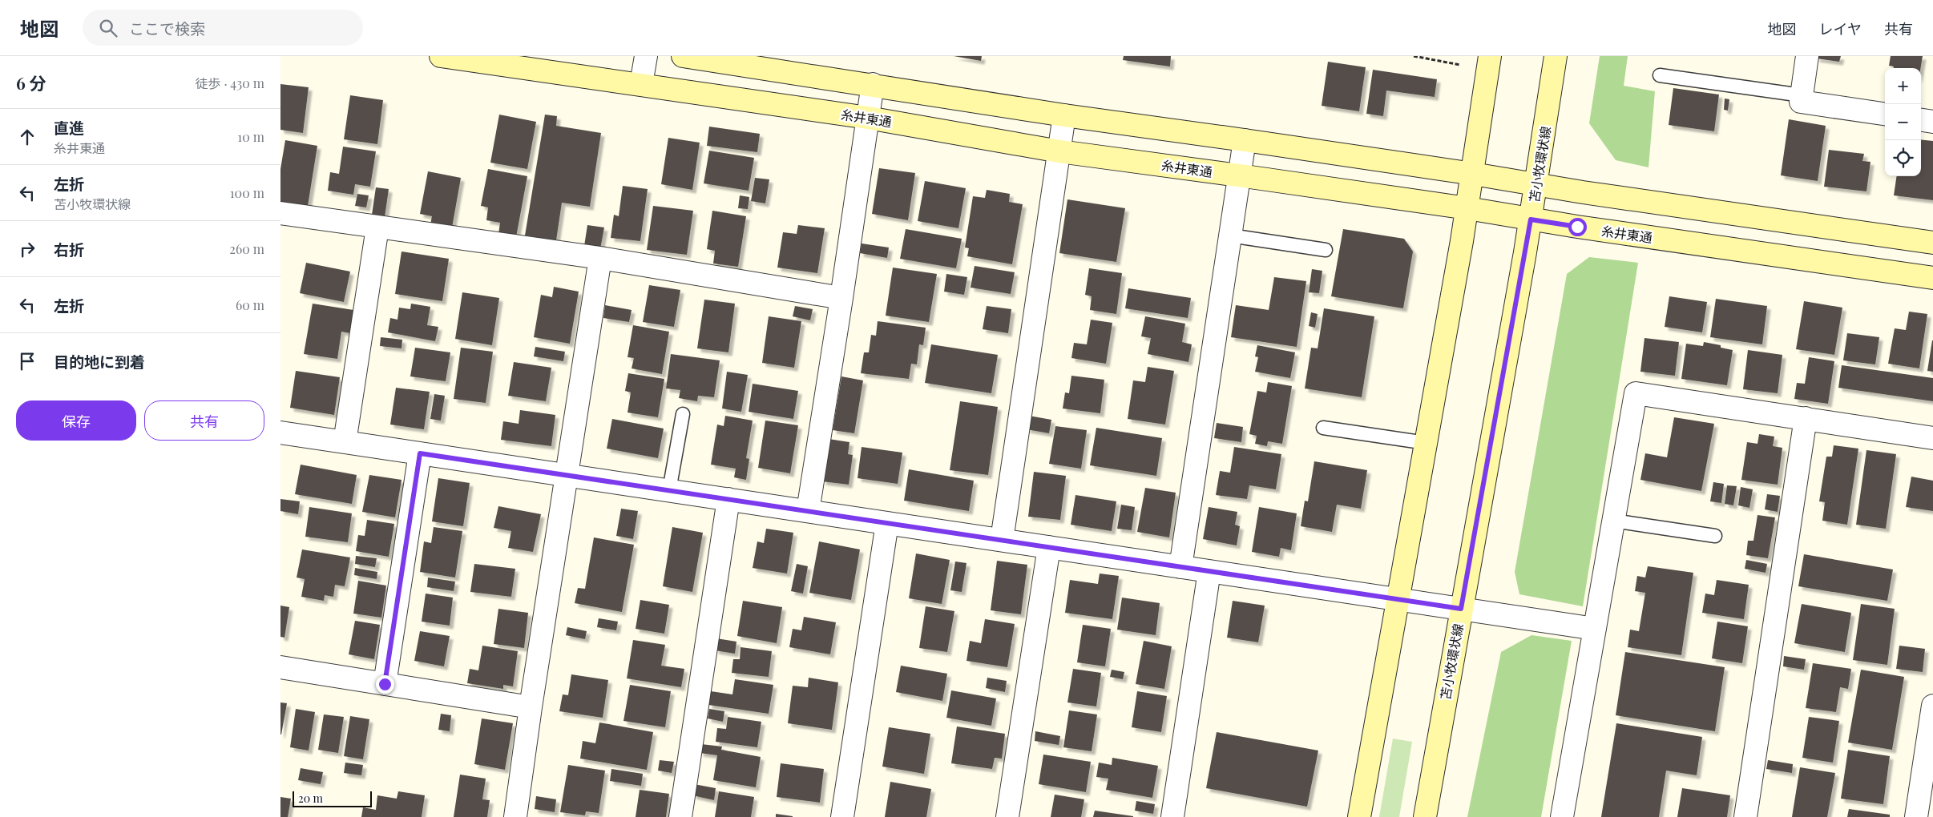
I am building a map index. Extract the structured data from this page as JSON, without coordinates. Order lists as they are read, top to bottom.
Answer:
{
  "streets": {
    "street": ["糸井東通", "苫小牧環状線"]
  },
  "crossings": [
    ["糸井東通", "苫小牧環状線"]
  ],
  "scale_bar": "20 m",
  "page": {
    "header": "地図",
    "search": "ここで検索",
    "nav": ["地図", "レイヤ", "共有"],
    "heading": ["6 分", "徒歩 · 430 m"],
    "map_buttons": ["+", "−"],
    "list": [
      ["直進", "糸井東通", "10 m"],
      ["左折", "苫小牧環状線", "100 m"],
      ["右折", "260 m"],
      ["左折", "60 m"],
      "目的地に到着"
    ],
    "buttons": ["保存", "共有"],
    "scale": "20 m"
  }
}
